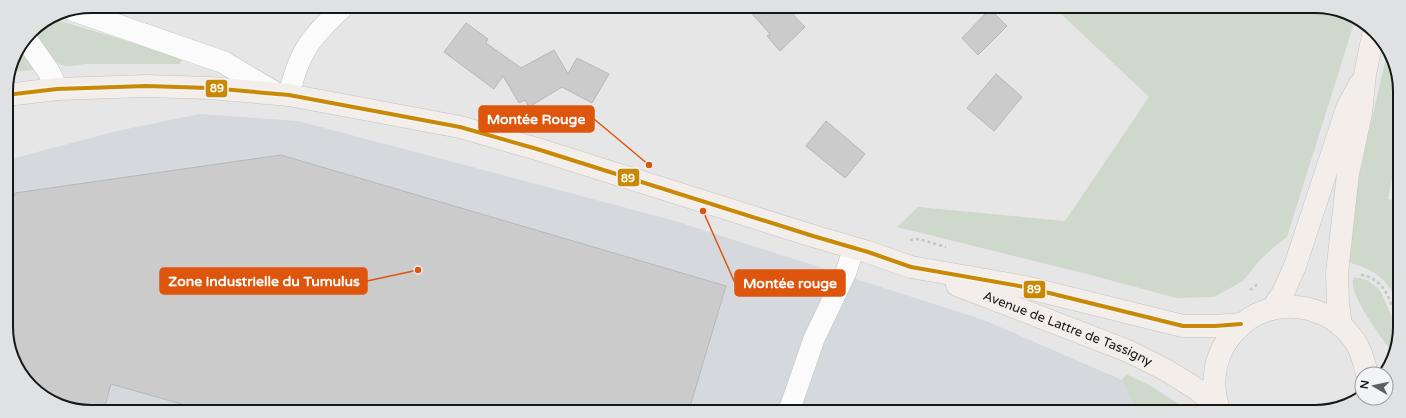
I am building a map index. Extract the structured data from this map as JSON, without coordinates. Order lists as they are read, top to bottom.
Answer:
{
  "streets": {
    "main road": ["Avenue de Lattre de Tassigny"]
  },
  "places": ["Montée Rouge", "Montée rouge", "Zone industrielle du Tumulus"],
  "lines": ["transit line 89"],
  "north": "left"
}
